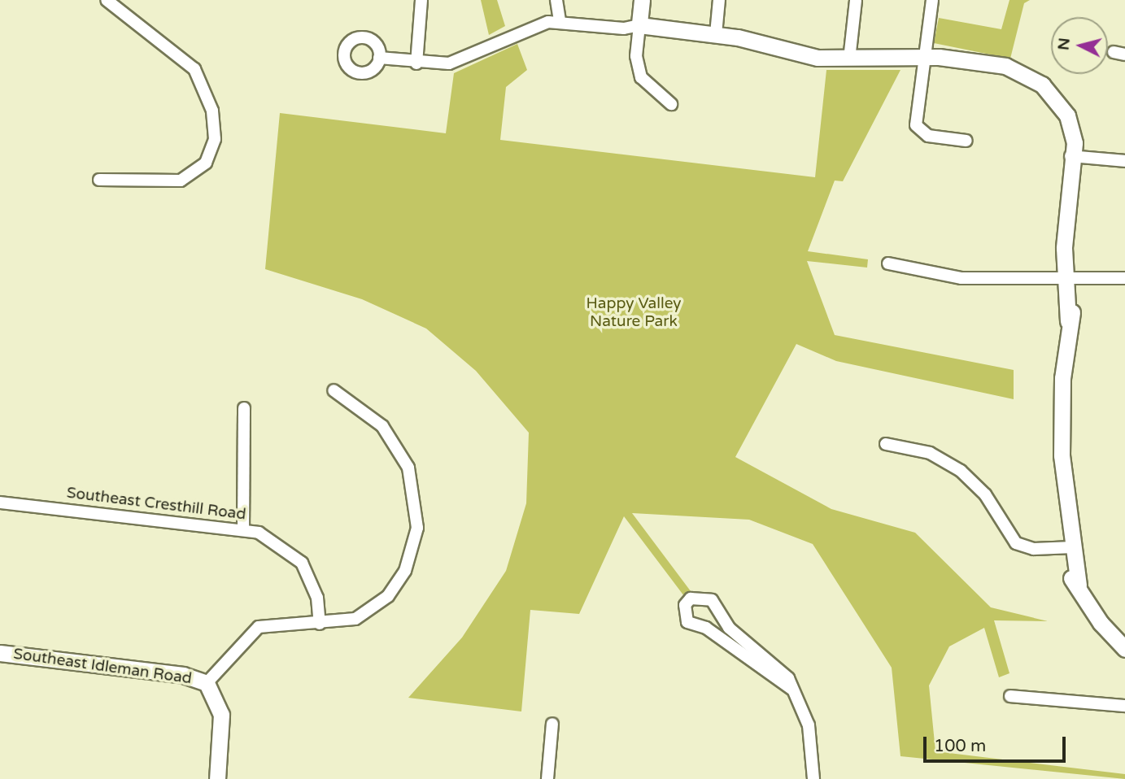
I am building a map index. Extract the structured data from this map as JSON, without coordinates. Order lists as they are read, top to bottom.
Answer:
{
  "streets": {
    "street": ["Southeast Cresthill Road", "Southeast Idleman Road"]
  },
  "parks": ["Happy Valley Nature Park"],
  "scale_bar": "100 m",
  "north": "left"
}
